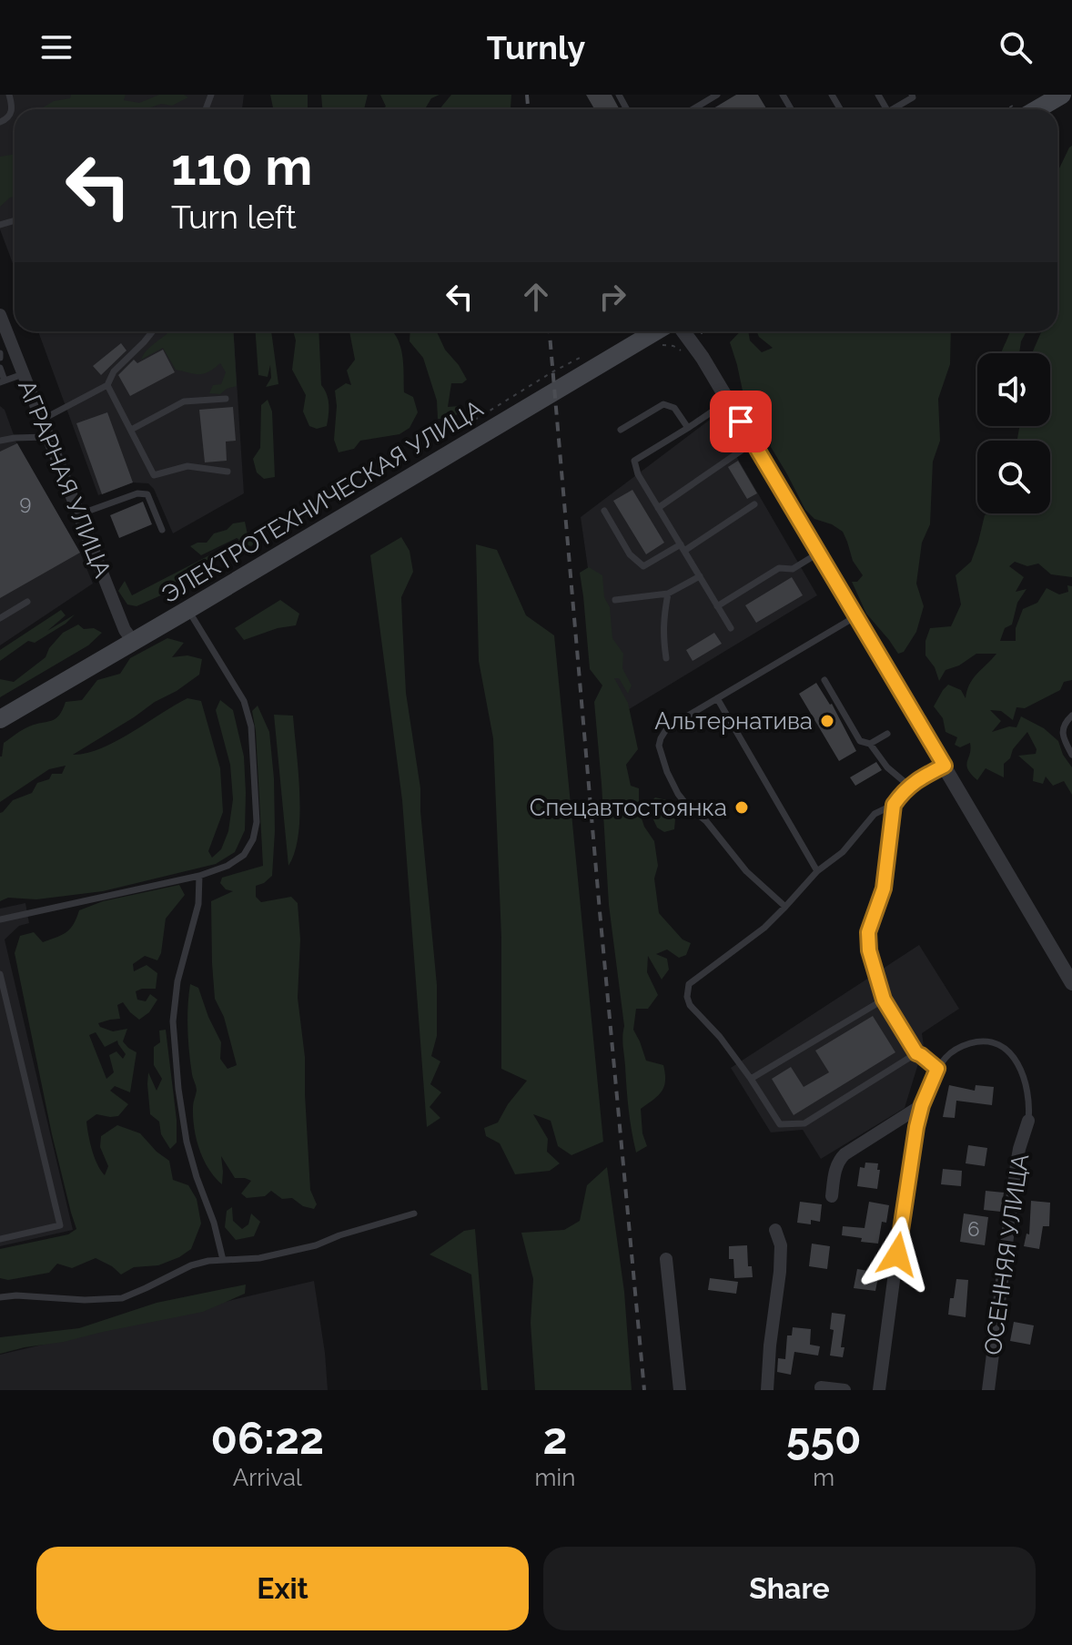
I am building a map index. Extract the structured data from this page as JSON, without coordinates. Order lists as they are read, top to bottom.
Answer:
{
  "streets": {
    "main road": ["ЭЛЕКТРОТЕХНИЧЕСКАЯ УЛИЦА"],
    "street": ["АГРАРНАЯ УЛИЦА", "ОСЕННЯЯ УЛИЦА"]
  },
  "crossings": [
    ["АГРАРНАЯ УЛИЦА", "ЭЛЕКТРОТЕХНИЧЕСКАЯ УЛИЦА"]
  ],
  "places": ["Альтернатива", "Спецавтостоянка"],
  "house_numbers": ["9", "6"],
  "page": {
    "header": "Turnly",
    "turn": ["110 m", "Turn left"],
    "eta": [
      "06:22",
      "Arrival",
      "2",
      "min",
      "550",
      "m"
    ],
    "buttons": ["Exit", "Share"]
  }
}
